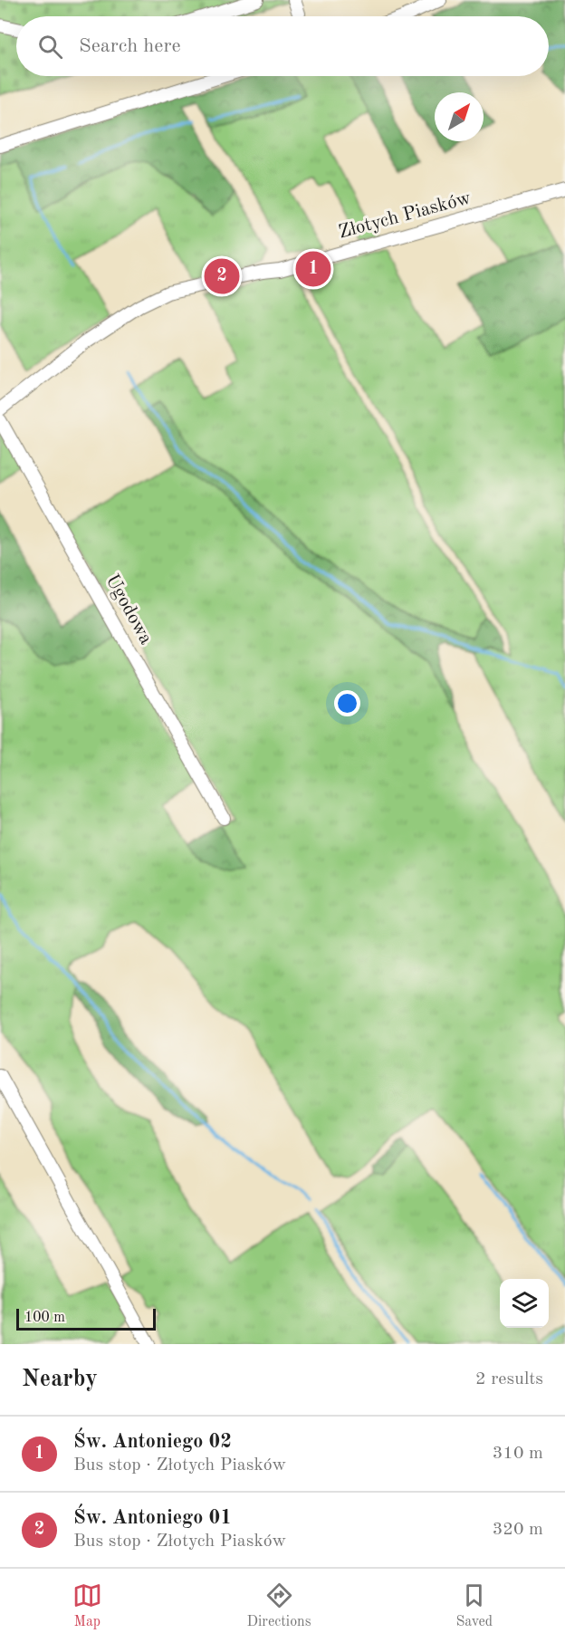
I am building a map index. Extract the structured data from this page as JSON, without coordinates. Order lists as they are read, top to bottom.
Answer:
{
  "streets": {
    "street": ["Złotych Piasków", "Ugodowa"]
  },
  "scale_bar": "100 m",
  "north": "top right",
  "page": {
    "search": "Search here",
    "pins": ["1", "2"],
    "scale": "100 m",
    "heading": ["Nearby", "2 results"],
    "list": [
      {
        "mark": "1",
        "name": "Św. Antoniego 02",
        "note": "Bus stop · Złotych Piasków",
        "value": "310 m"
      },
      {
        "mark": "2",
        "name": "Św. Antoniego 01",
        "note": "Bus stop · Złotych Piasków",
        "value": "320 m"
      }
    ],
    "nav": ["Map", "Directions", "Saved"]
  }
}
